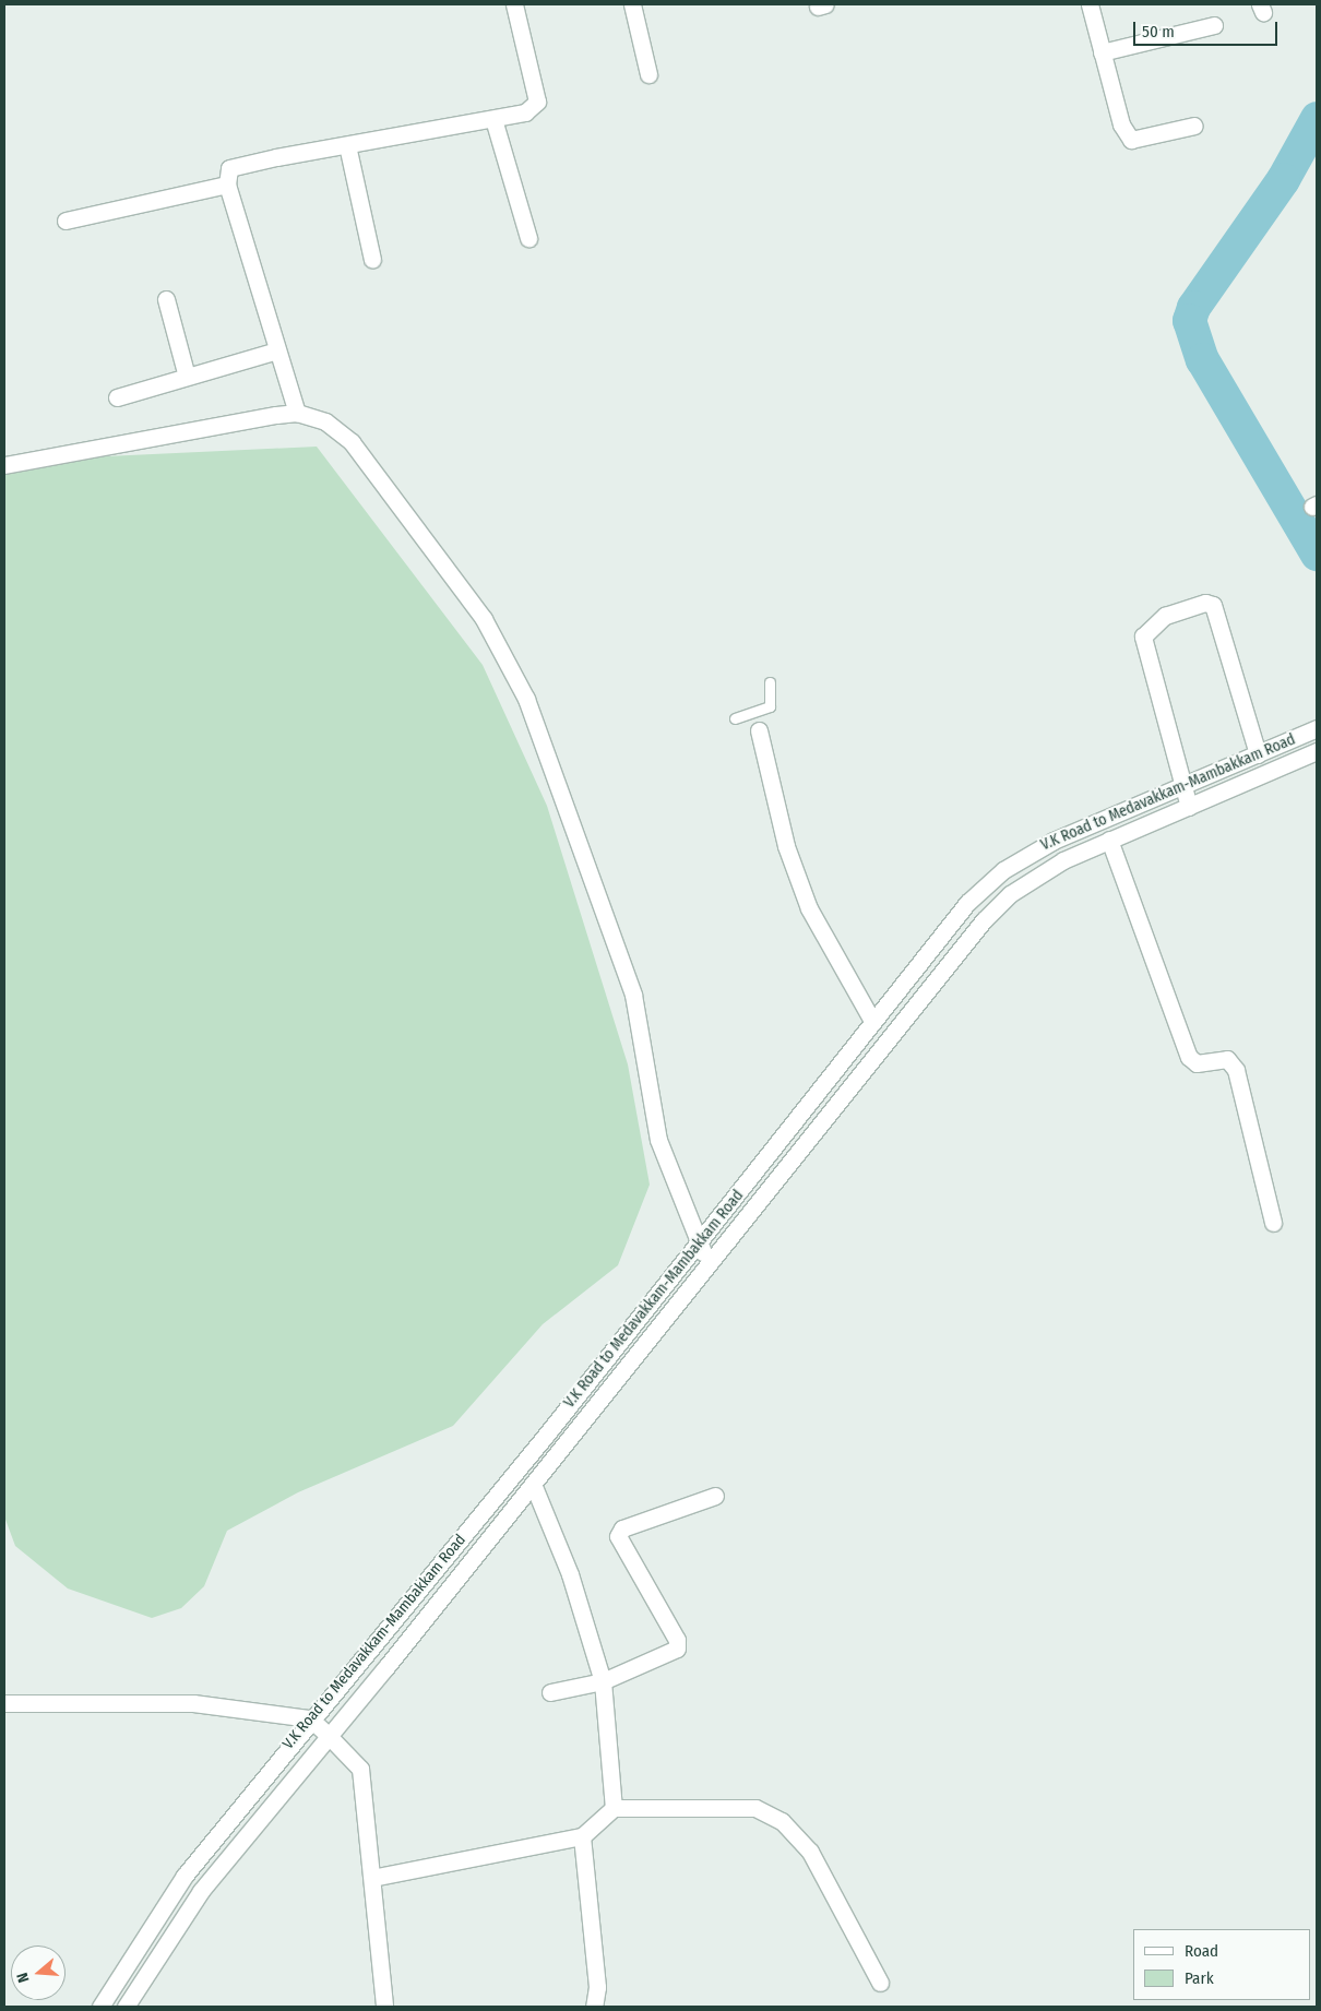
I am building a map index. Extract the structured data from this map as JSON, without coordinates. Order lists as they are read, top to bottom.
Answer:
{
  "streets": {
    "street": ["V.K Road to Medavakkam-Mambakkam Road"]
  },
  "legend": ["Road", "Park"],
  "scale_bar": "50 m",
  "north": "left"
}
